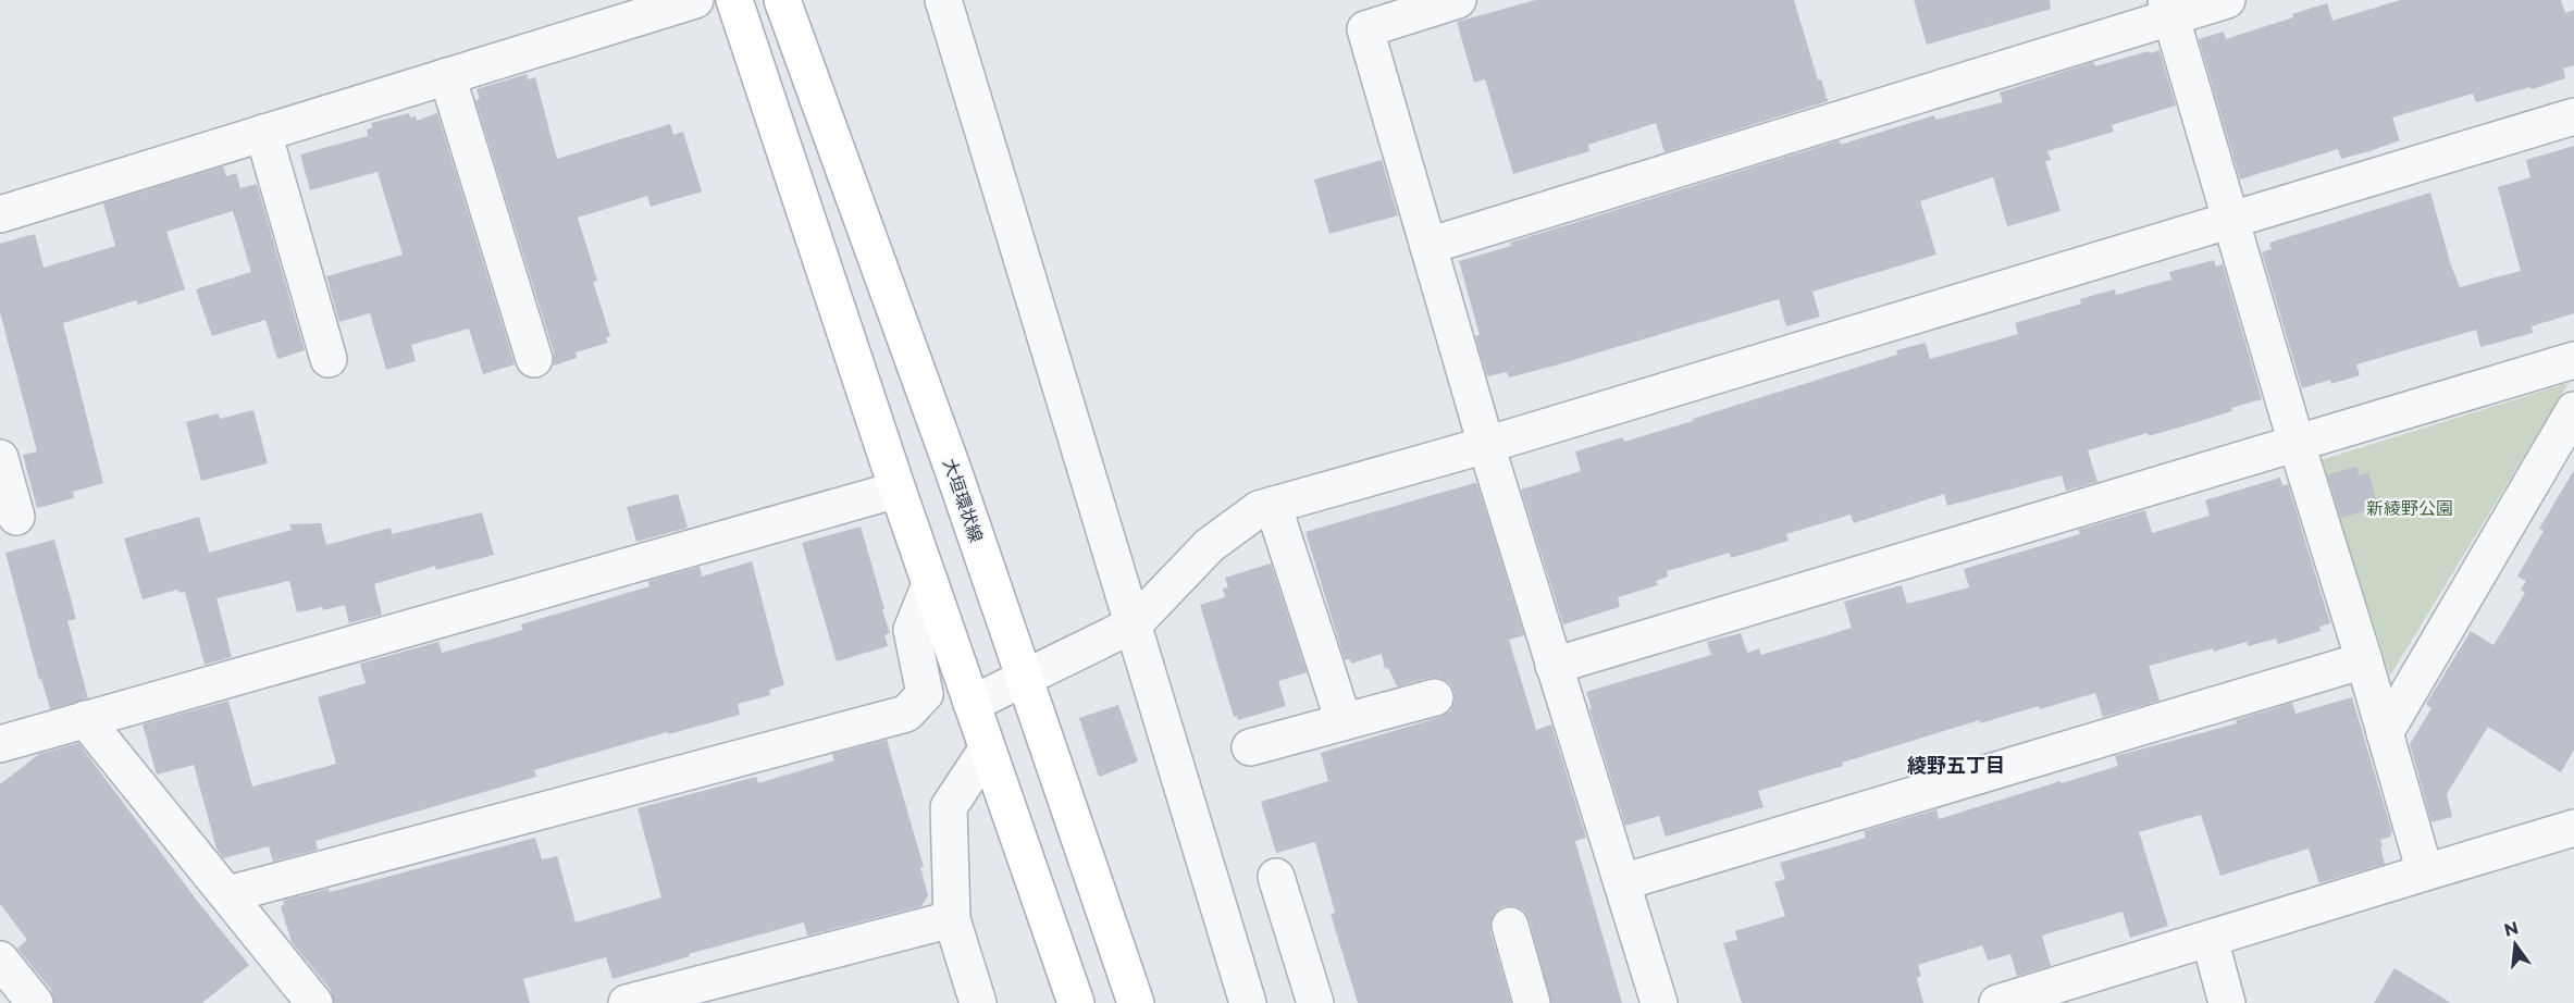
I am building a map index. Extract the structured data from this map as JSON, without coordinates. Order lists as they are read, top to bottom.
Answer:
{
  "streets": {
    "main road": ["大垣環状線"]
  },
  "districts": ["綾野五丁目"],
  "parks": ["新綾野公園"],
  "north": "top"
}
